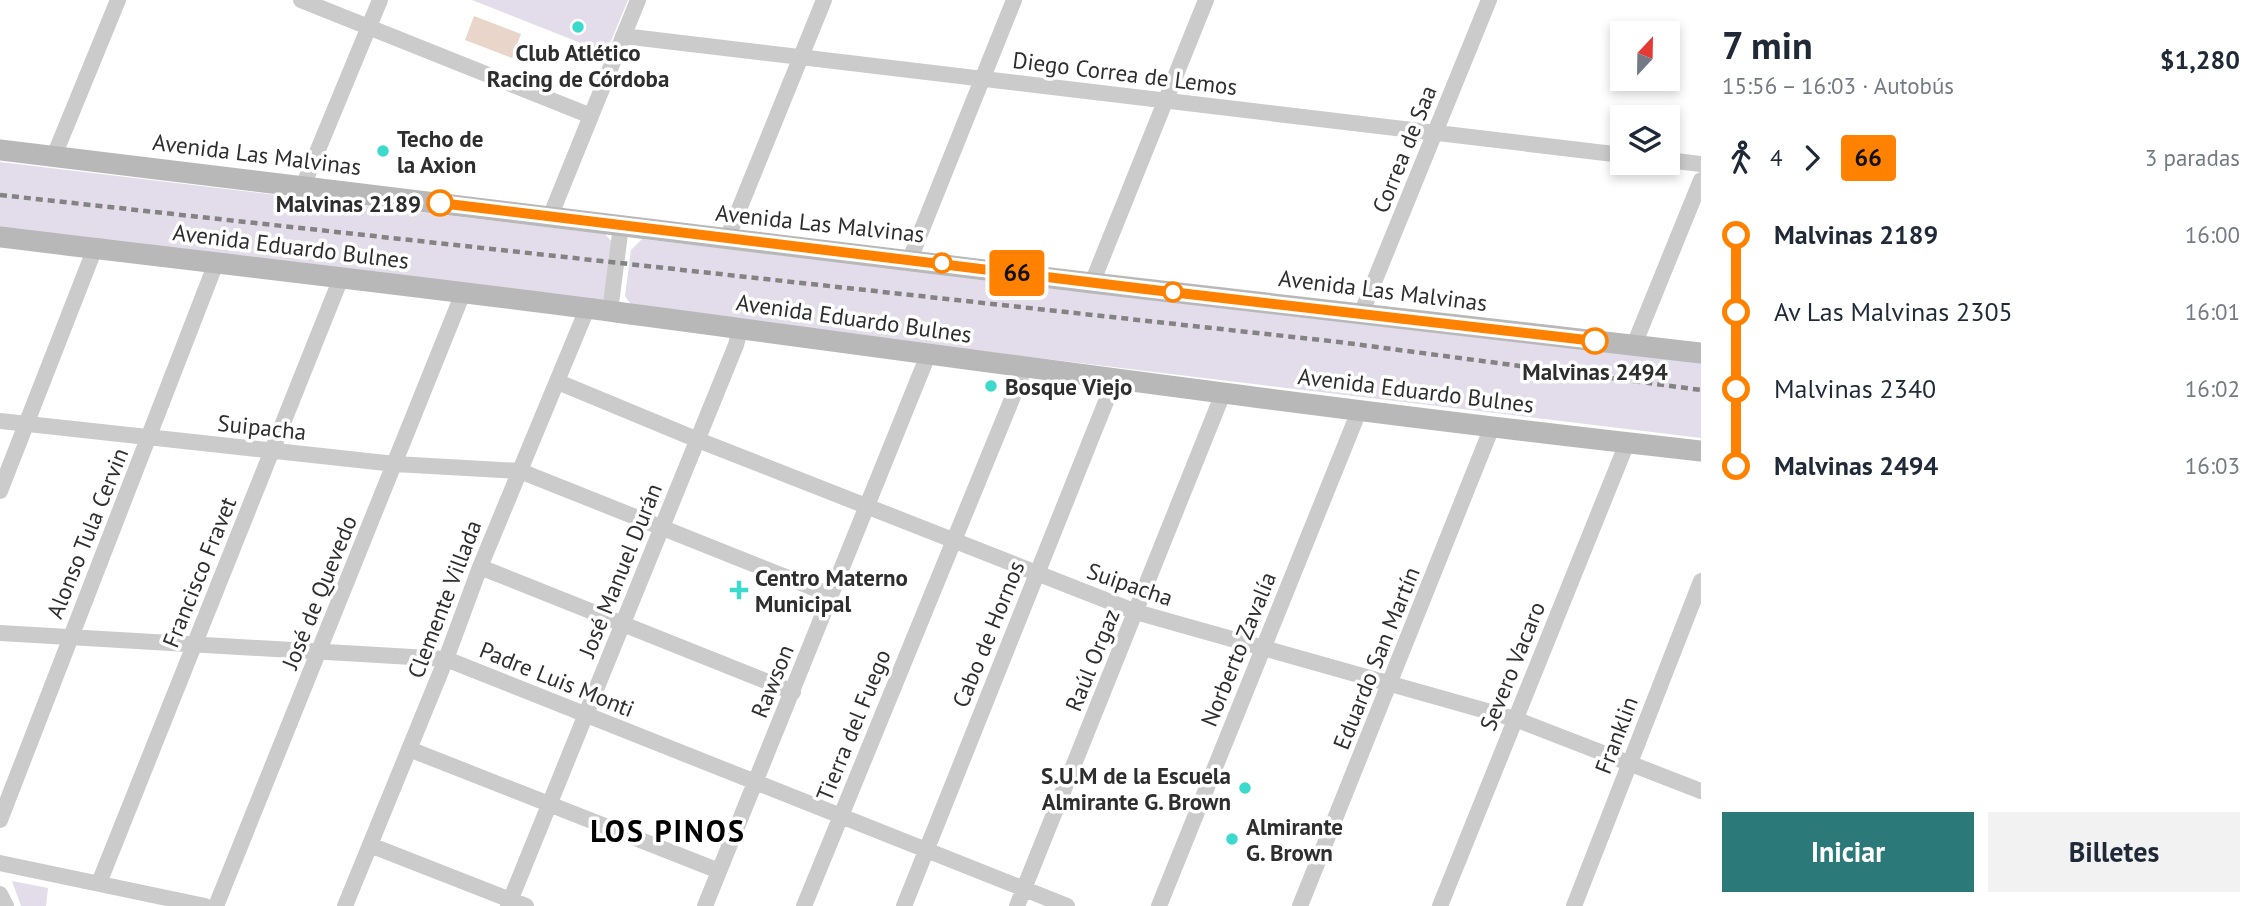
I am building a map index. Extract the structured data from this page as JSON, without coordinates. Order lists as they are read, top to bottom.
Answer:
{
  "streets": {
    "main road": ["Avenida Las Malvinas", "Avenida Eduardo Bulnes"],
    "street": [
      "Diego Correa de Lemos",
      "Correa de Saa",
      "Suipacha",
      "Alonso Tula Cervin",
      "José Manuel Durán",
      "Francisco Fravet",
      "José de Quevedo",
      "Clemente Villada",
      "Cabo de Hornos",
      "Norberto Zavalía",
      "Eduardo San Martín",
      "Raúl Orgaz",
      "Severo Vacaro",
      "Padre Luis Monti",
      "Rawson",
      "Tierra del Fuego",
      "Franklin"
    ]
  },
  "crossings": [
    ["Diego Correa de Lemos", "Correa de Saa"],
    ["Correa de Saa", "Avenida Las Malvinas"],
    ["Avenida Eduardo Bulnes", "Alonso Tula Cervin"],
    ["Avenida Eduardo Bulnes", "José Manuel Durán"],
    ["Avenida Eduardo Bulnes", "Francisco Fravet"],
    ["Avenida Eduardo Bulnes", "José de Quevedo"],
    ["Avenida Eduardo Bulnes", "Clemente Villada"],
    ["Avenida Eduardo Bulnes", "Cabo de Hornos"],
    ["Avenida Eduardo Bulnes", "Norberto Zavalía"],
    ["Avenida Eduardo Bulnes", "Eduardo San Martín"],
    ["Avenida Eduardo Bulnes", "Raúl Orgaz"],
    ["Avenida Eduardo Bulnes", "Severo Vacaro"],
    ["Avenida Eduardo Bulnes", "Rawson"],
    ["Avenida Eduardo Bulnes", "Tierra del Fuego"],
    ["Suipacha", "Alonso Tula Cervin"],
    ["Suipacha", "José Manuel Durán"],
    ["Suipacha", "Francisco Fravet"],
    ["Suipacha", "José de Quevedo"],
    ["Suipacha", "Clemente Villada"],
    ["Suipacha", "Cabo de Hornos"],
    ["Suipacha", "Norberto Zavalía"],
    ["Suipacha", "Eduardo San Martín"],
    ["Suipacha", "Raúl Orgaz"],
    ["Suipacha", "Severo Vacaro"],
    ["Suipacha", "Rawson"],
    ["Suipacha", "Tierra del Fuego"],
    ["Suipacha", "Franklin"],
    ["Alonso Tula Cervin", "Padre Luis Monti"],
    ["José Manuel Durán", "Padre Luis Monti"],
    ["Francisco Fravet", "Padre Luis Monti"],
    ["José de Quevedo", "Padre Luis Monti"],
    ["Clemente Villada", "Padre Luis Monti"],
    ["Cabo de Hornos", "Padre Luis Monti"],
    ["Raúl Orgaz", "Padre Luis Monti"],
    ["Padre Luis Monti", "Rawson"],
    ["Padre Luis Monti", "Tierra del Fuego"]
  ],
  "districts": ["LOS PINOS"],
  "places": {
    "other": [
      "Club Atlético Racing de Córdoba",
      "Techo de la Axion",
      "Malvinas 2189",
      "Malvinas 2494",
      "Bosque Viejo",
      "S.U.M de la Escuela Almirante G. Brown",
      "Almirante G. Brown"
    ],
    "health": ["Centro Materno Municipal"]
  },
  "lines": ["bus line 66"],
  "north": "top",
  "page": {
    "on_map": "66",
    "heading": ["7 min", "15:56 – 16:03 · Autobús", "$1,280"],
    "legs": ["4", "66", "3 paradas"],
    "list": [
      {
        "name": "Malvinas 2189",
        "value": "16:00"
      },
      {
        "name": "Av Las Malvinas 2305",
        "value": "16:01"
      },
      {
        "name": "Malvinas 2340",
        "value": "16:02"
      },
      {
        "name": "Malvinas 2494",
        "value": "16:03"
      }
    ],
    "buttons": ["Iniciar", "Billetes"]
  }
}
